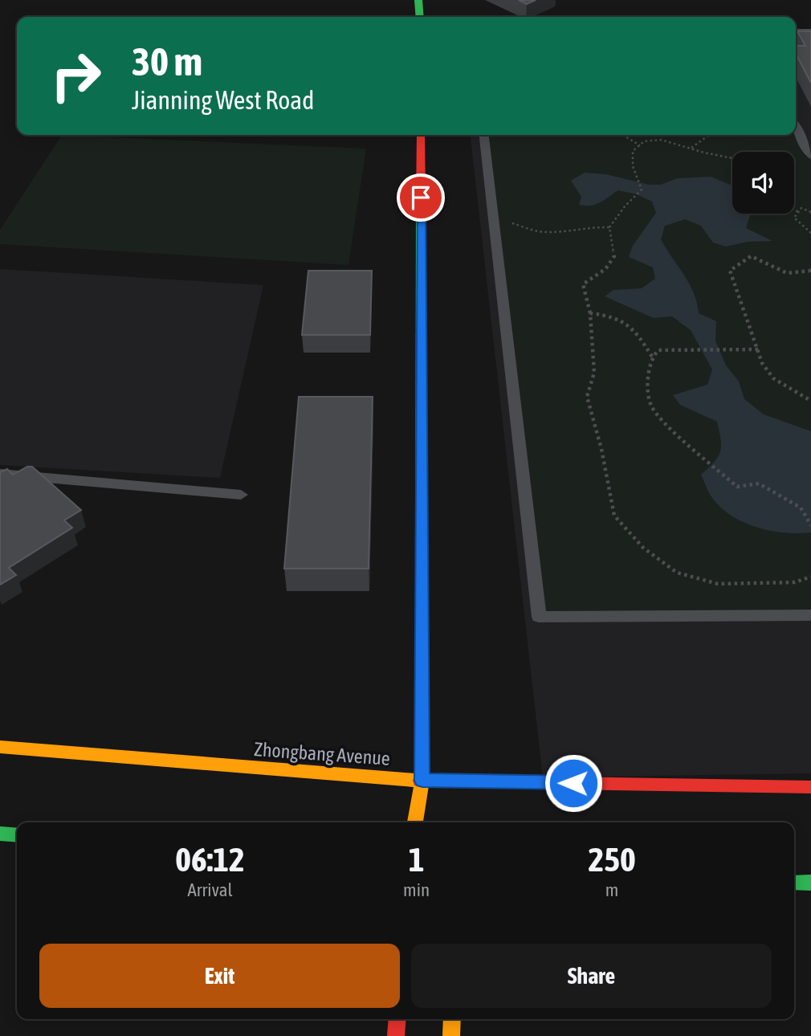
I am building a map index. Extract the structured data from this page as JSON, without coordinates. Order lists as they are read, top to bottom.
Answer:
{
  "streets": {
    "street": ["Zhongbang Avenue"]
  },
  "page": {
    "turn": ["30 m", "Jianning West Road"],
    "eta": [
      "06:12",
      "Arrival",
      "1",
      "min",
      "250",
      "m"
    ],
    "buttons": ["Exit", "Share"]
  }
}
